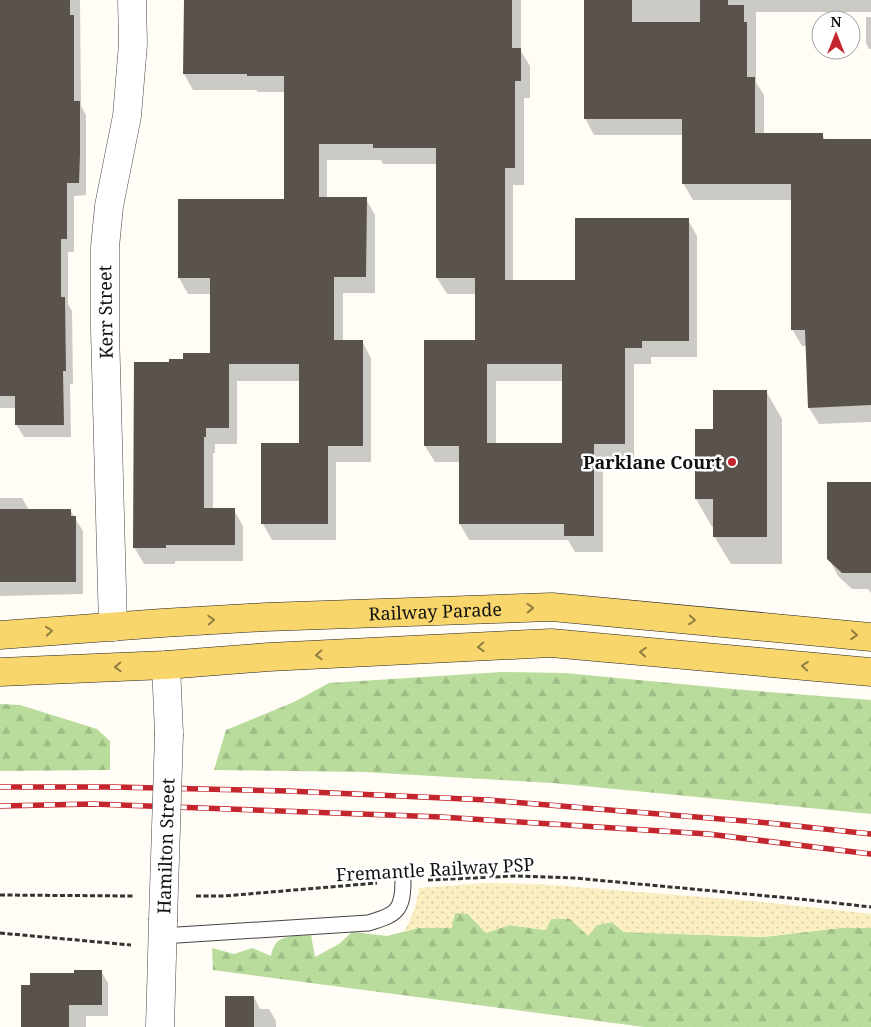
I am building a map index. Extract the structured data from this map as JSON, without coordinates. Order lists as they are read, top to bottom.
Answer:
{
  "streets": {
    "main road": ["Railway Parade"],
    "street": ["Kerr Street", "Hamilton Street"],
    "path": ["Fremantle Railway PSP"]
  },
  "crossings": [
    ["Kerr Street", "Railway Parade"],
    ["Railway Parade", "Hamilton Street"]
  ],
  "places": ["Parklane Court"],
  "north": "top"
}
